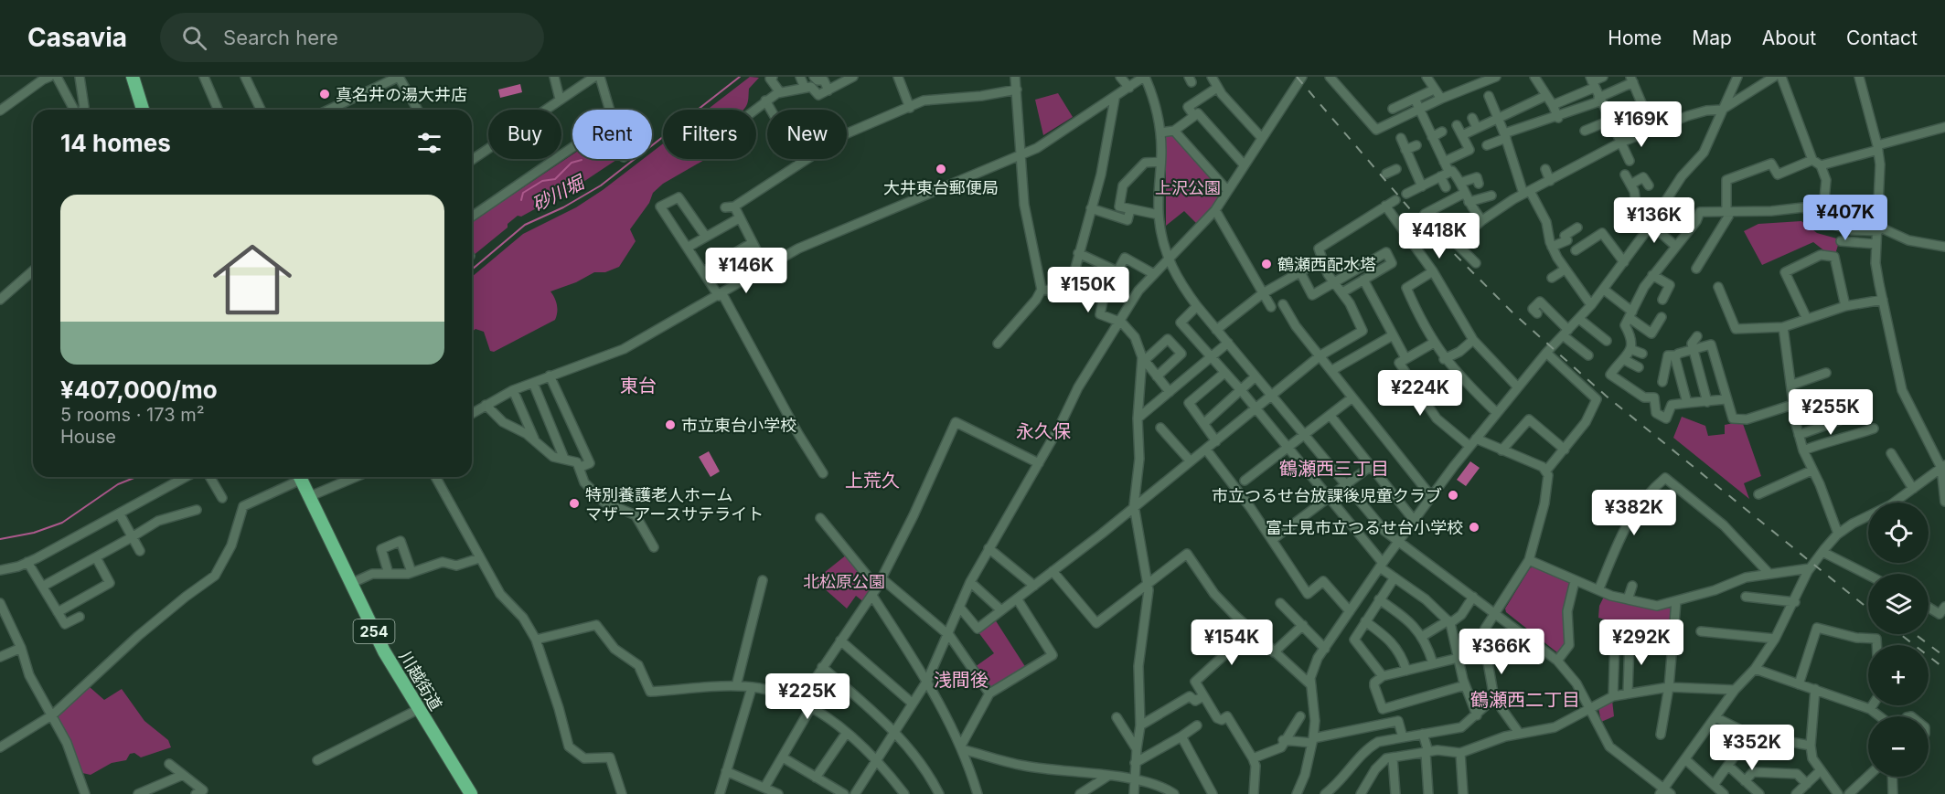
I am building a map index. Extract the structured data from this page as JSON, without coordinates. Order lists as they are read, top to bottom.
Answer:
{
  "streets": {
    "highway": ["254", "川越街道"]
  },
  "districts": [
    "東台",
    "永久保",
    "鶴瀬西三丁目",
    "上荒久",
    "浅間後",
    "鶴瀬西二丁目"
  ],
  "water": ["砂川堀"],
  "parks": ["上沢公園", "北松原公園"],
  "places": [
    "真名井の湯大井店",
    "大井東台郵便局",
    "鶴瀬西配水塔",
    "市立東台小学校",
    "市立つるせ台放課後児童クラブ",
    "特別養護老人ホーム マザーアースサテライト",
    "富士見市立つるせ台小学校"
  ],
  "page": {
    "header": "Casavia",
    "search": "Search here",
    "nav": [
      "Home",
      "Map",
      "About",
      "Contact"
    ],
    "price": [
      "¥169K",
      "¥407K",
      "¥136K",
      "¥418K",
      "¥146K",
      "¥150K",
      "¥224K",
      "¥255K",
      "¥382K",
      "¥154K",
      "¥292K",
      "¥366K",
      "¥225K",
      "¥352K"
    ],
    "chip": [
      "Buy",
      "Rent",
      "Filters",
      "New"
    ],
    "heading": "14 homes",
    "list": [
      {
        "name": "¥407,000/mo",
        "note": "5 rooms · 173 m² · House"
      }
    ],
    "map_buttons": ["+", "−"]
  }
}
